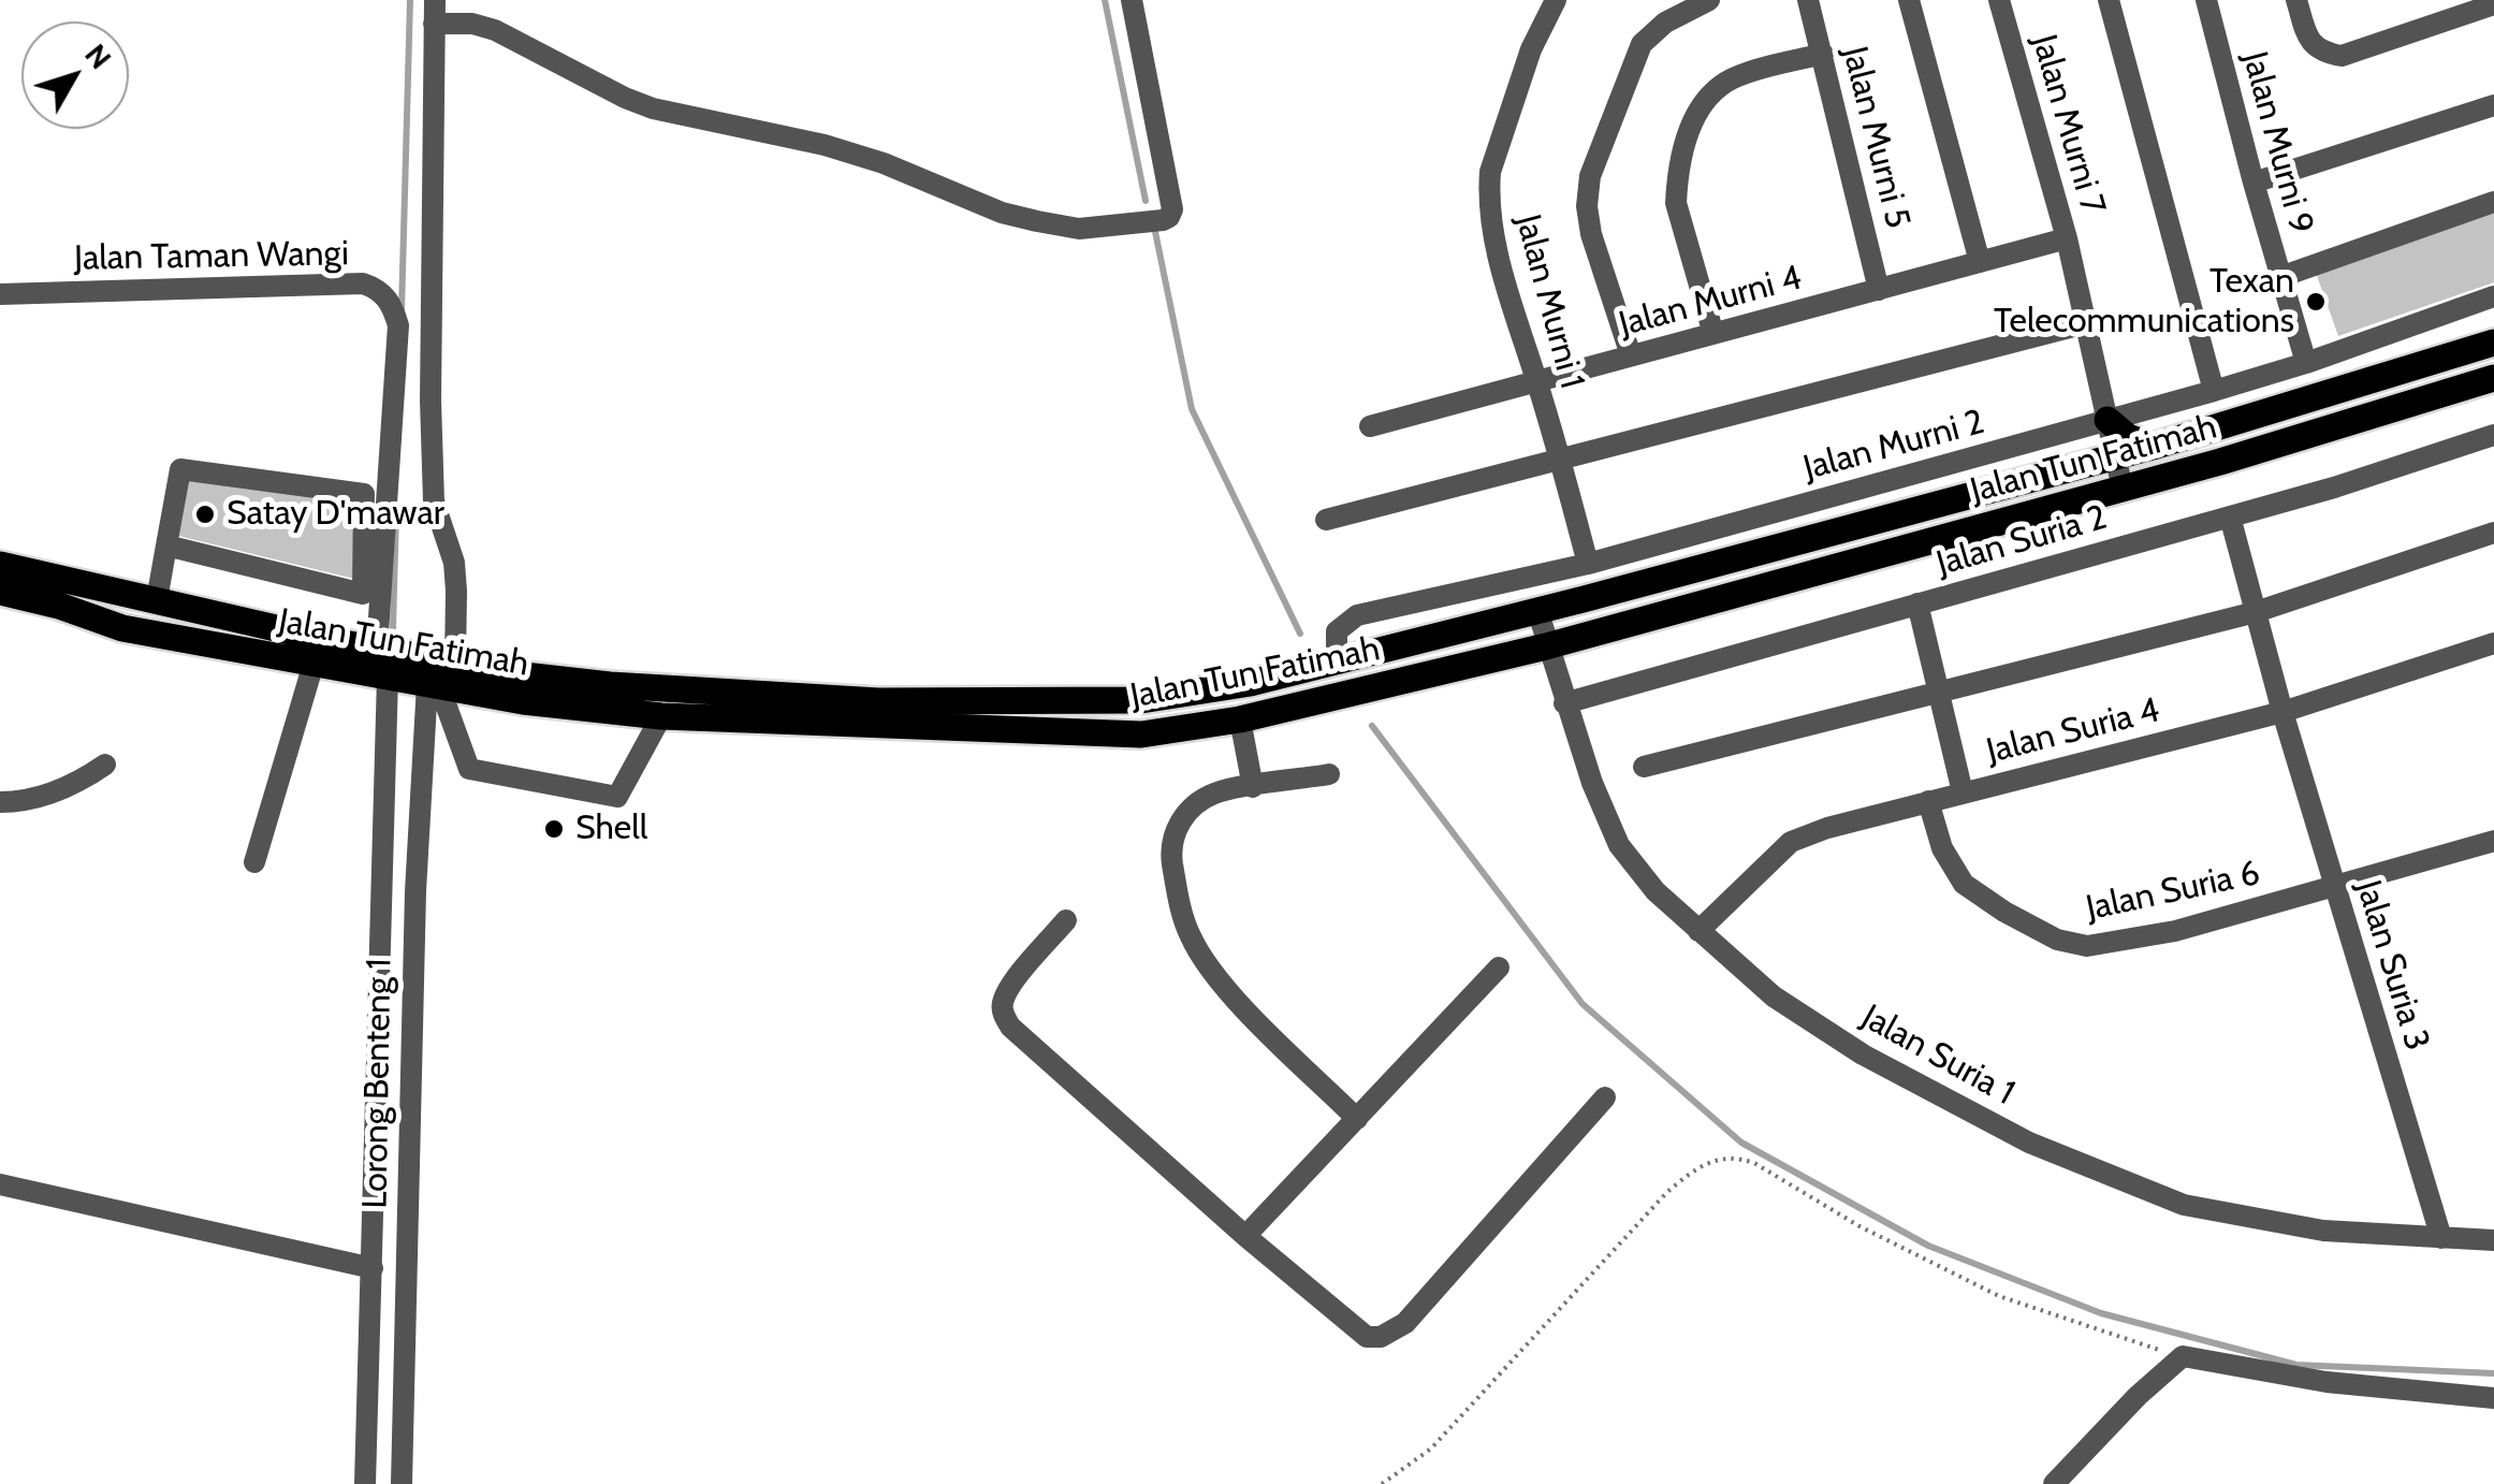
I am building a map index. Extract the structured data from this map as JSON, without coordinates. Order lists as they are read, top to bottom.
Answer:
{
  "streets": {
    "main road": ["Jalan Tun Fatimah"],
    "street": [
      "Jalan Murni 7",
      "Jalan Murni 5",
      "Jalan Murni 9",
      "Jalan Taman Wangi",
      "Jalan Murni 1",
      "Jalan Murni 4",
      "Jalan Murni 2",
      "Jalan Suria 2",
      "Jalan Suria 4",
      "Jalan Suria 6",
      "Jalan Suria 3",
      "Jalan Suria 1",
      "Lorong Benteng 1"
    ]
  },
  "crossings": [
    ["Jalan Murni 7", "Jalan Murni 4"],
    ["Jalan Murni 7", "Jalan Murni 2"],
    ["Jalan Murni 7", "Jalan Tun Fatimah"],
    ["Jalan Murni 5", "Jalan Murni 4"],
    ["Jalan Murni 9", "Jalan Murni 2"],
    ["Jalan Taman Wangi", "Jalan Tun Fatimah"],
    ["Jalan Murni 1", "Jalan Murni 4"],
    ["Jalan Murni 1", "Jalan Murni 2"],
    ["Jalan Murni 2", "Jalan Tun Fatimah"],
    ["Jalan Tun Fatimah", "Jalan Suria 1"],
    ["Jalan Tun Fatimah", "Lorong Benteng 1"],
    ["Jalan Suria 2", "Jalan Suria 3"],
    ["Jalan Suria 2", "Jalan Suria 1"],
    ["Jalan Suria 4", "Jalan Suria 6"],
    ["Jalan Suria 4", "Jalan Suria 3"],
    ["Jalan Suria 4", "Jalan Suria 1"],
    ["Jalan Suria 6", "Jalan Suria 3"],
    ["Jalan Suria 3", "Jalan Suria 1"]
  ],
  "places": ["Texan Telecommunications", "Satay D'mawar", "Shell"],
  "north": "top right"
}
